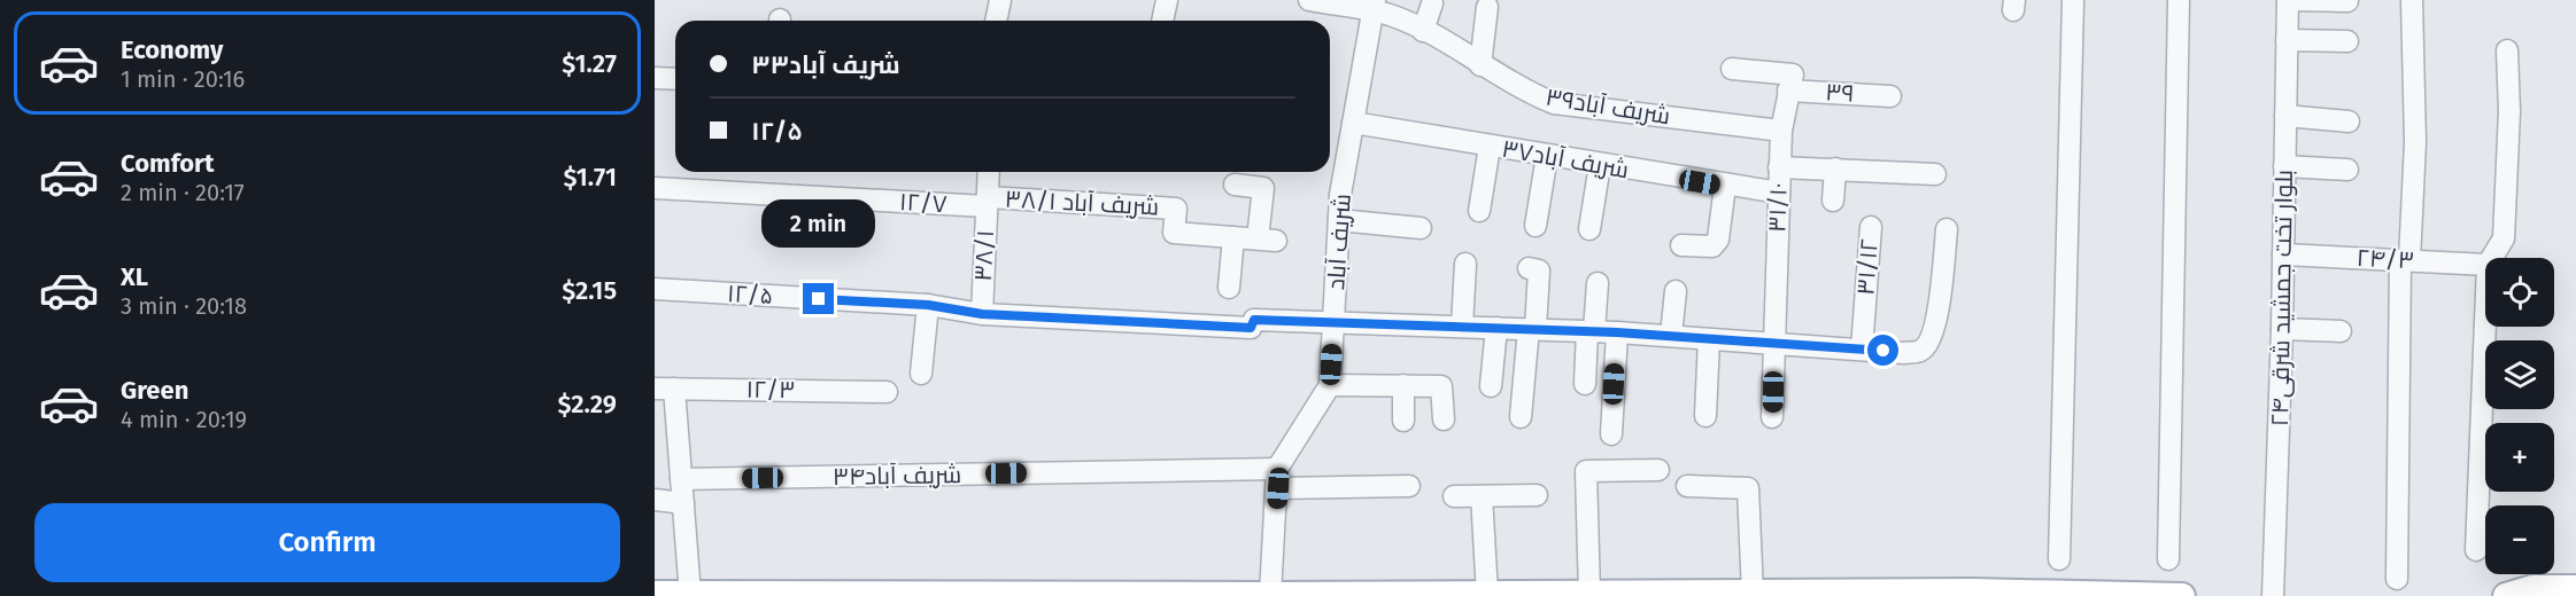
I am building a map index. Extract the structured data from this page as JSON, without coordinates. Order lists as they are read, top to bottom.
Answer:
{
  "streets": {
    "street": [
      "۳۹",
      "شریف آباد۳۹",
      "شریف آباد۳۷",
      "۱۲/۷",
      "۳۸/۱ شریف آباد",
      "۳۱/۱۰",
      "شریف آباد",
      "۳۸/۱",
      "۲۴/۳",
      "۳۱/۱۲",
      "۱۲/۵",
      "بلوار تخت جمشید شرقی۲۴",
      "۱۲/۳",
      "شریف آباد۳۴"
    ]
  },
  "crossings": [
    ["۳۹", "۳۱/۱۰"],
    ["شریف آباد۳۹", "۳۱/۱۰"],
    ["شریف آباد۳۹", "شریف آباد"],
    ["شریف آباد۳۷", "۳۱/۱۰"],
    ["شریف آباد۳۷", "شریف آباد"],
    ["۱۲/۷", "۳۸/۱ شریف آباد"],
    ["۱۲/۷", "۳۸/۱"],
    ["۳۸/۱ شریف آباد", "۳۸/۱"],
    ["شریف آباد", "۱۲/۵"],
    ["شریف آباد", "شریف آباد۳۴"],
    ["۳۸/۱", "۱۲/۵"],
    ["۲۴/۳", "بلوار تخت جمشید شرقی۲۴"]
  ],
  "page": {
    "list": [
      {
        "name": "Economy",
        "note": "1 min · 20:16",
        "value": "$1.27"
      },
      {
        "name": "Comfort",
        "note": "2 min · 20:17",
        "value": "$1.71"
      },
      {
        "name": "XL",
        "note": "3 min · 20:18",
        "value": "$2.15"
      },
      {
        "name": "Green",
        "note": "4 min · 20:19",
        "value": "$2.29"
      }
    ],
    "banner": ["شریف آباد۳۳", "۱۲/۵"],
    "bubble": "2 min",
    "map_buttons": ["+", "−"],
    "buttons": "Confirm"
  }
}
